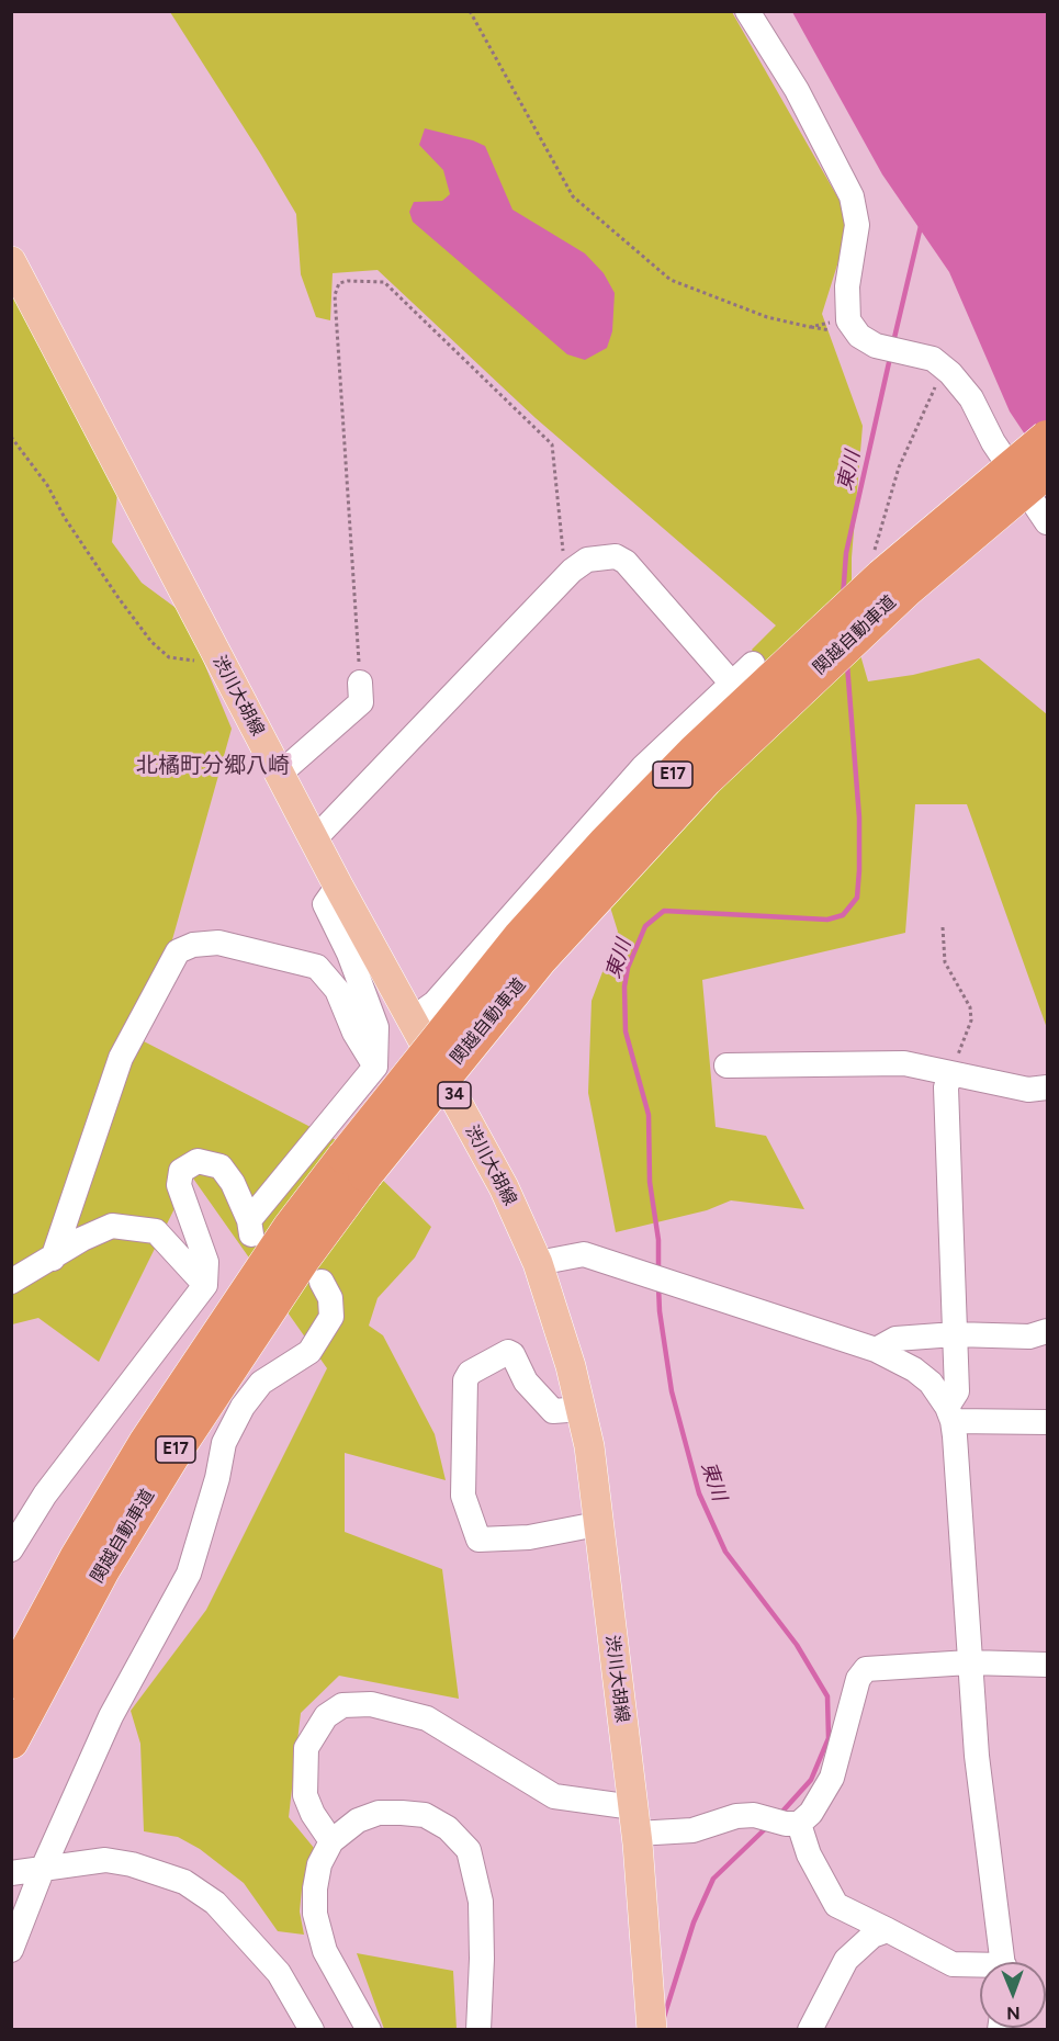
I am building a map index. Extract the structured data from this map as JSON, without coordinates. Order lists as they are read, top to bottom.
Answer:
{
  "streets": {
    "highway": ["関越自動車道", "E17"],
    "main road": ["渋川大胡線", "34"]
  },
  "districts": ["北橘町分郷八崎"],
  "water": ["東川"],
  "north": "bottom"
}
